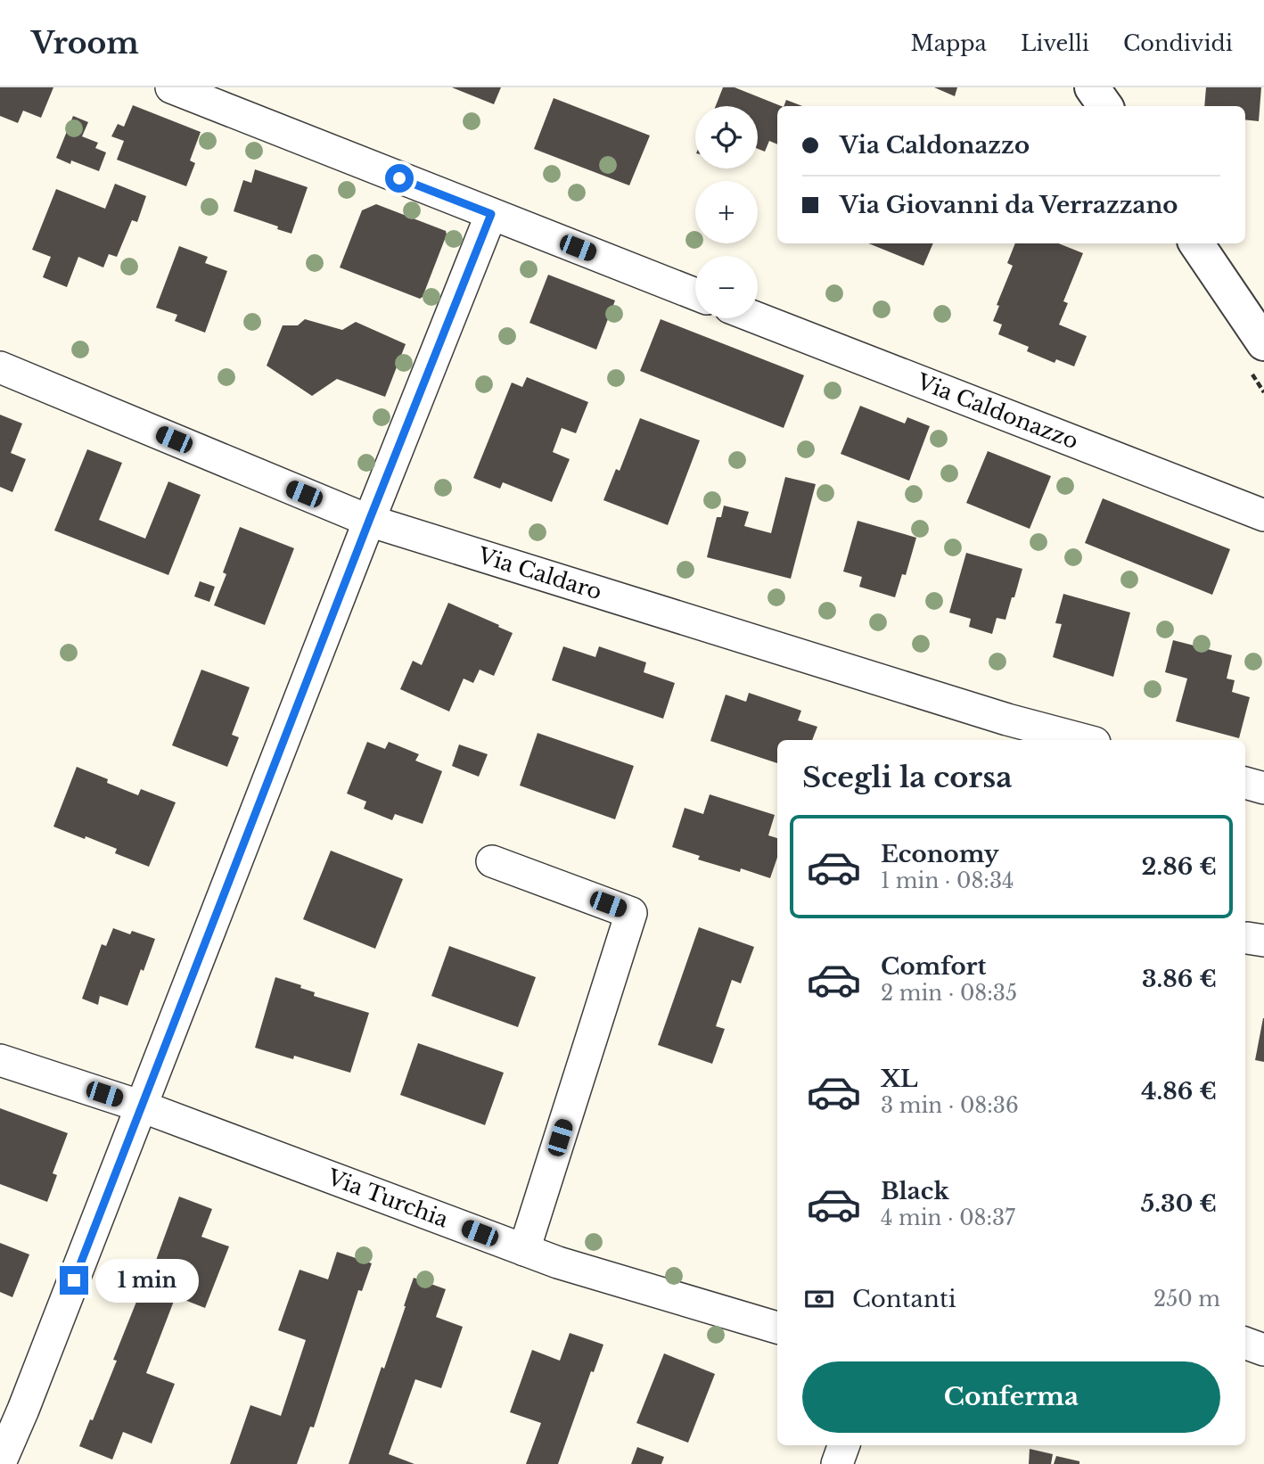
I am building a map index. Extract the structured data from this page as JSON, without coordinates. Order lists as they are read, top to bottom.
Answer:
{
  "streets": {
    "street": ["Via Caldonazzo", "Via Caldaro", "Via Turchia"]
  },
  "page": {
    "header": "Vroom",
    "nav": ["Mappa", "Livelli", "Condividi"],
    "map_buttons": ["+", "−"],
    "banner": ["Via Caldonazzo", "Via Giovanni da Verrazzano"],
    "heading": "Scegli la corsa",
    "list": [
      {
        "name": "Economy",
        "note": "1 min · 08:34",
        "value": "2.86 €"
      },
      {
        "name": "Comfort",
        "note": "2 min · 08:35",
        "value": "3.86 €"
      },
      {
        "name": "XL",
        "note": "3 min · 08:36",
        "value": "4.86 €"
      },
      {
        "name": "Black",
        "note": "4 min · 08:37",
        "value": "5.30 €"
      }
    ],
    "bubble": "1 min",
    "pay": ["Contanti", "250 m"],
    "buttons": "Conferma"
  }
}
